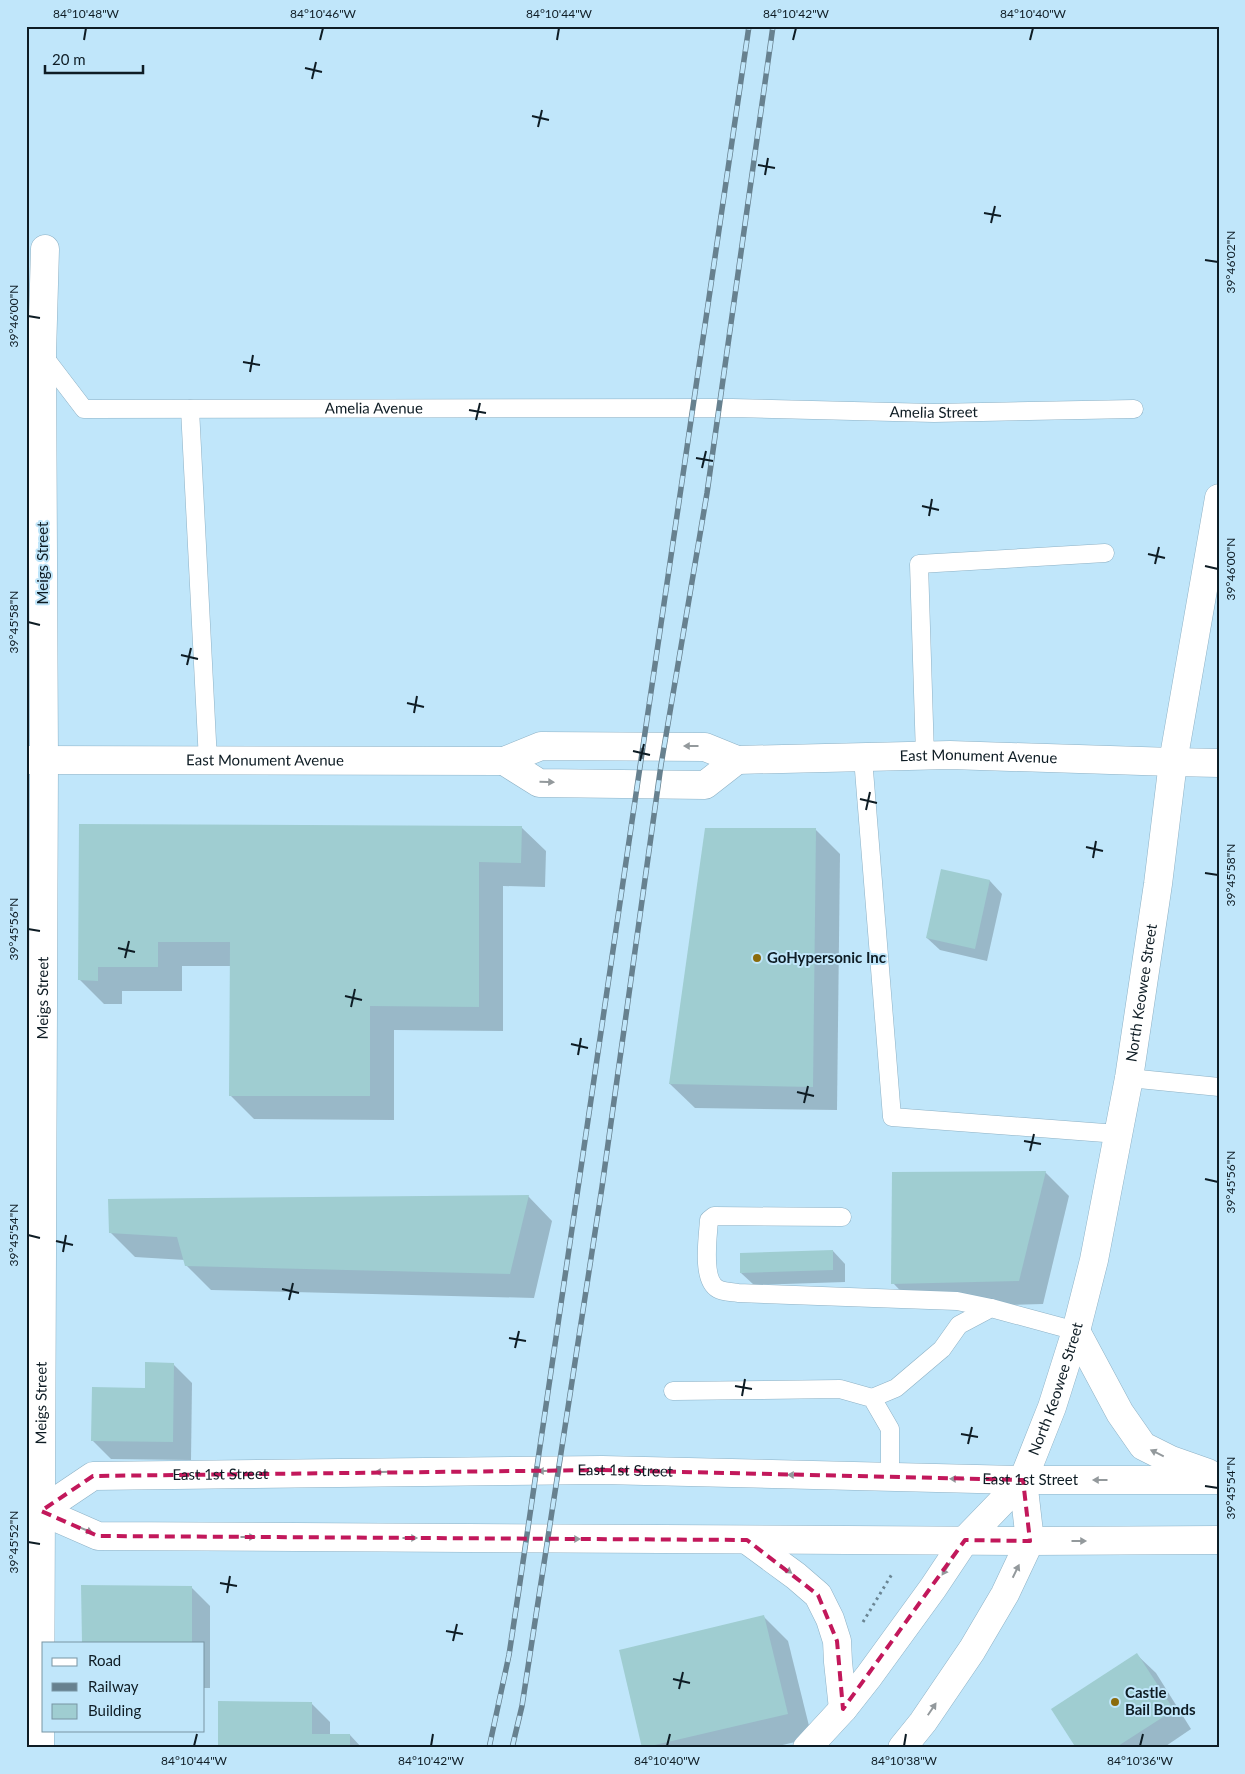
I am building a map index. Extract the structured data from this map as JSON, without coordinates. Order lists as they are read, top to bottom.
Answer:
{
  "streets": {
    "main road": [
      "Meigs Street",
      "East Monument Avenue",
      "North Keowee Street",
      "East 1st Street"
    ],
    "lane": ["Amelia Avenue", "Amelia Street"]
  },
  "crossings": [
    ["Amelia Avenue", "Amelia Street"],
    ["Amelia Avenue", "Meigs Street"],
    ["Meigs Street", "East Monument Avenue"],
    ["Meigs Street", "East 1st Street"],
    ["East Monument Avenue", "North Keowee Street"],
    ["North Keowee Street", "East 1st Street"]
  ],
  "places": ["GoHypersonic Inc", "Castle Bail Bonds"],
  "legend": ["Road", "Railway", "Building"],
  "scale_bar": "20 m",
  "coordinates": [
    "84°10'48\"W",
    "84°10'46\"W",
    "84°10'44\"W",
    "84°10'42\"W",
    "84°10'40\"W",
    "39°46'02\"N",
    "39°46'00\"N",
    "39°45'58\"N",
    "39°45'56\"N",
    "39°45'54\"N",
    "39°45'52\"N",
    "84°10'38\"W",
    "84°10'36\"W"
  ]
}
